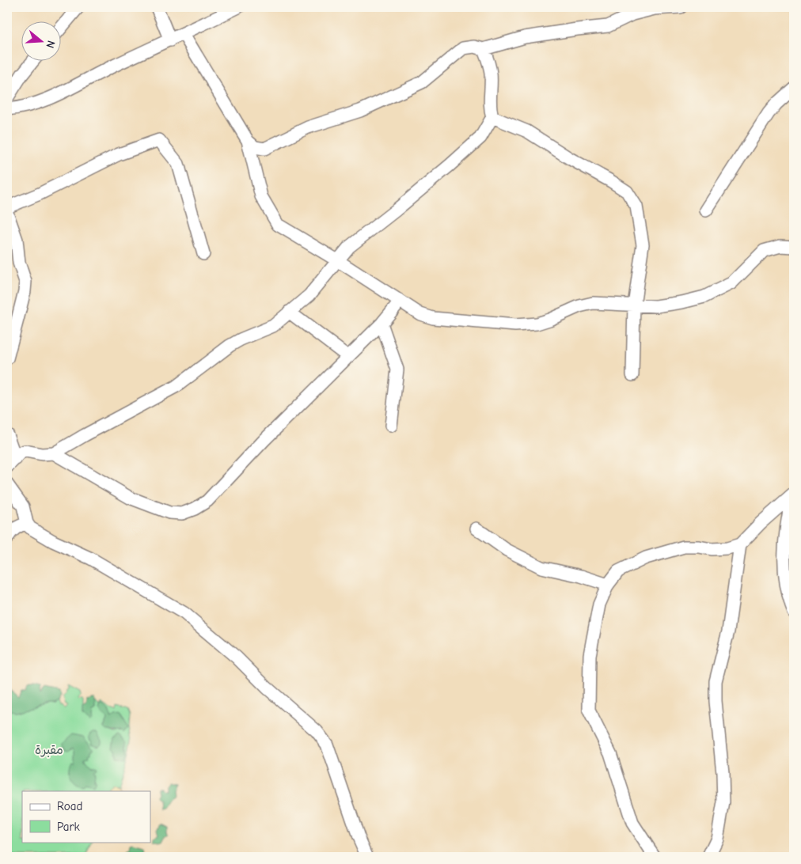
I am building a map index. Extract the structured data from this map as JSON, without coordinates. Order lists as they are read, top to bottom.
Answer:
{
  "parks": ["مقبرة"],
  "legend": ["Road", "Park"],
  "north": "right"
}
